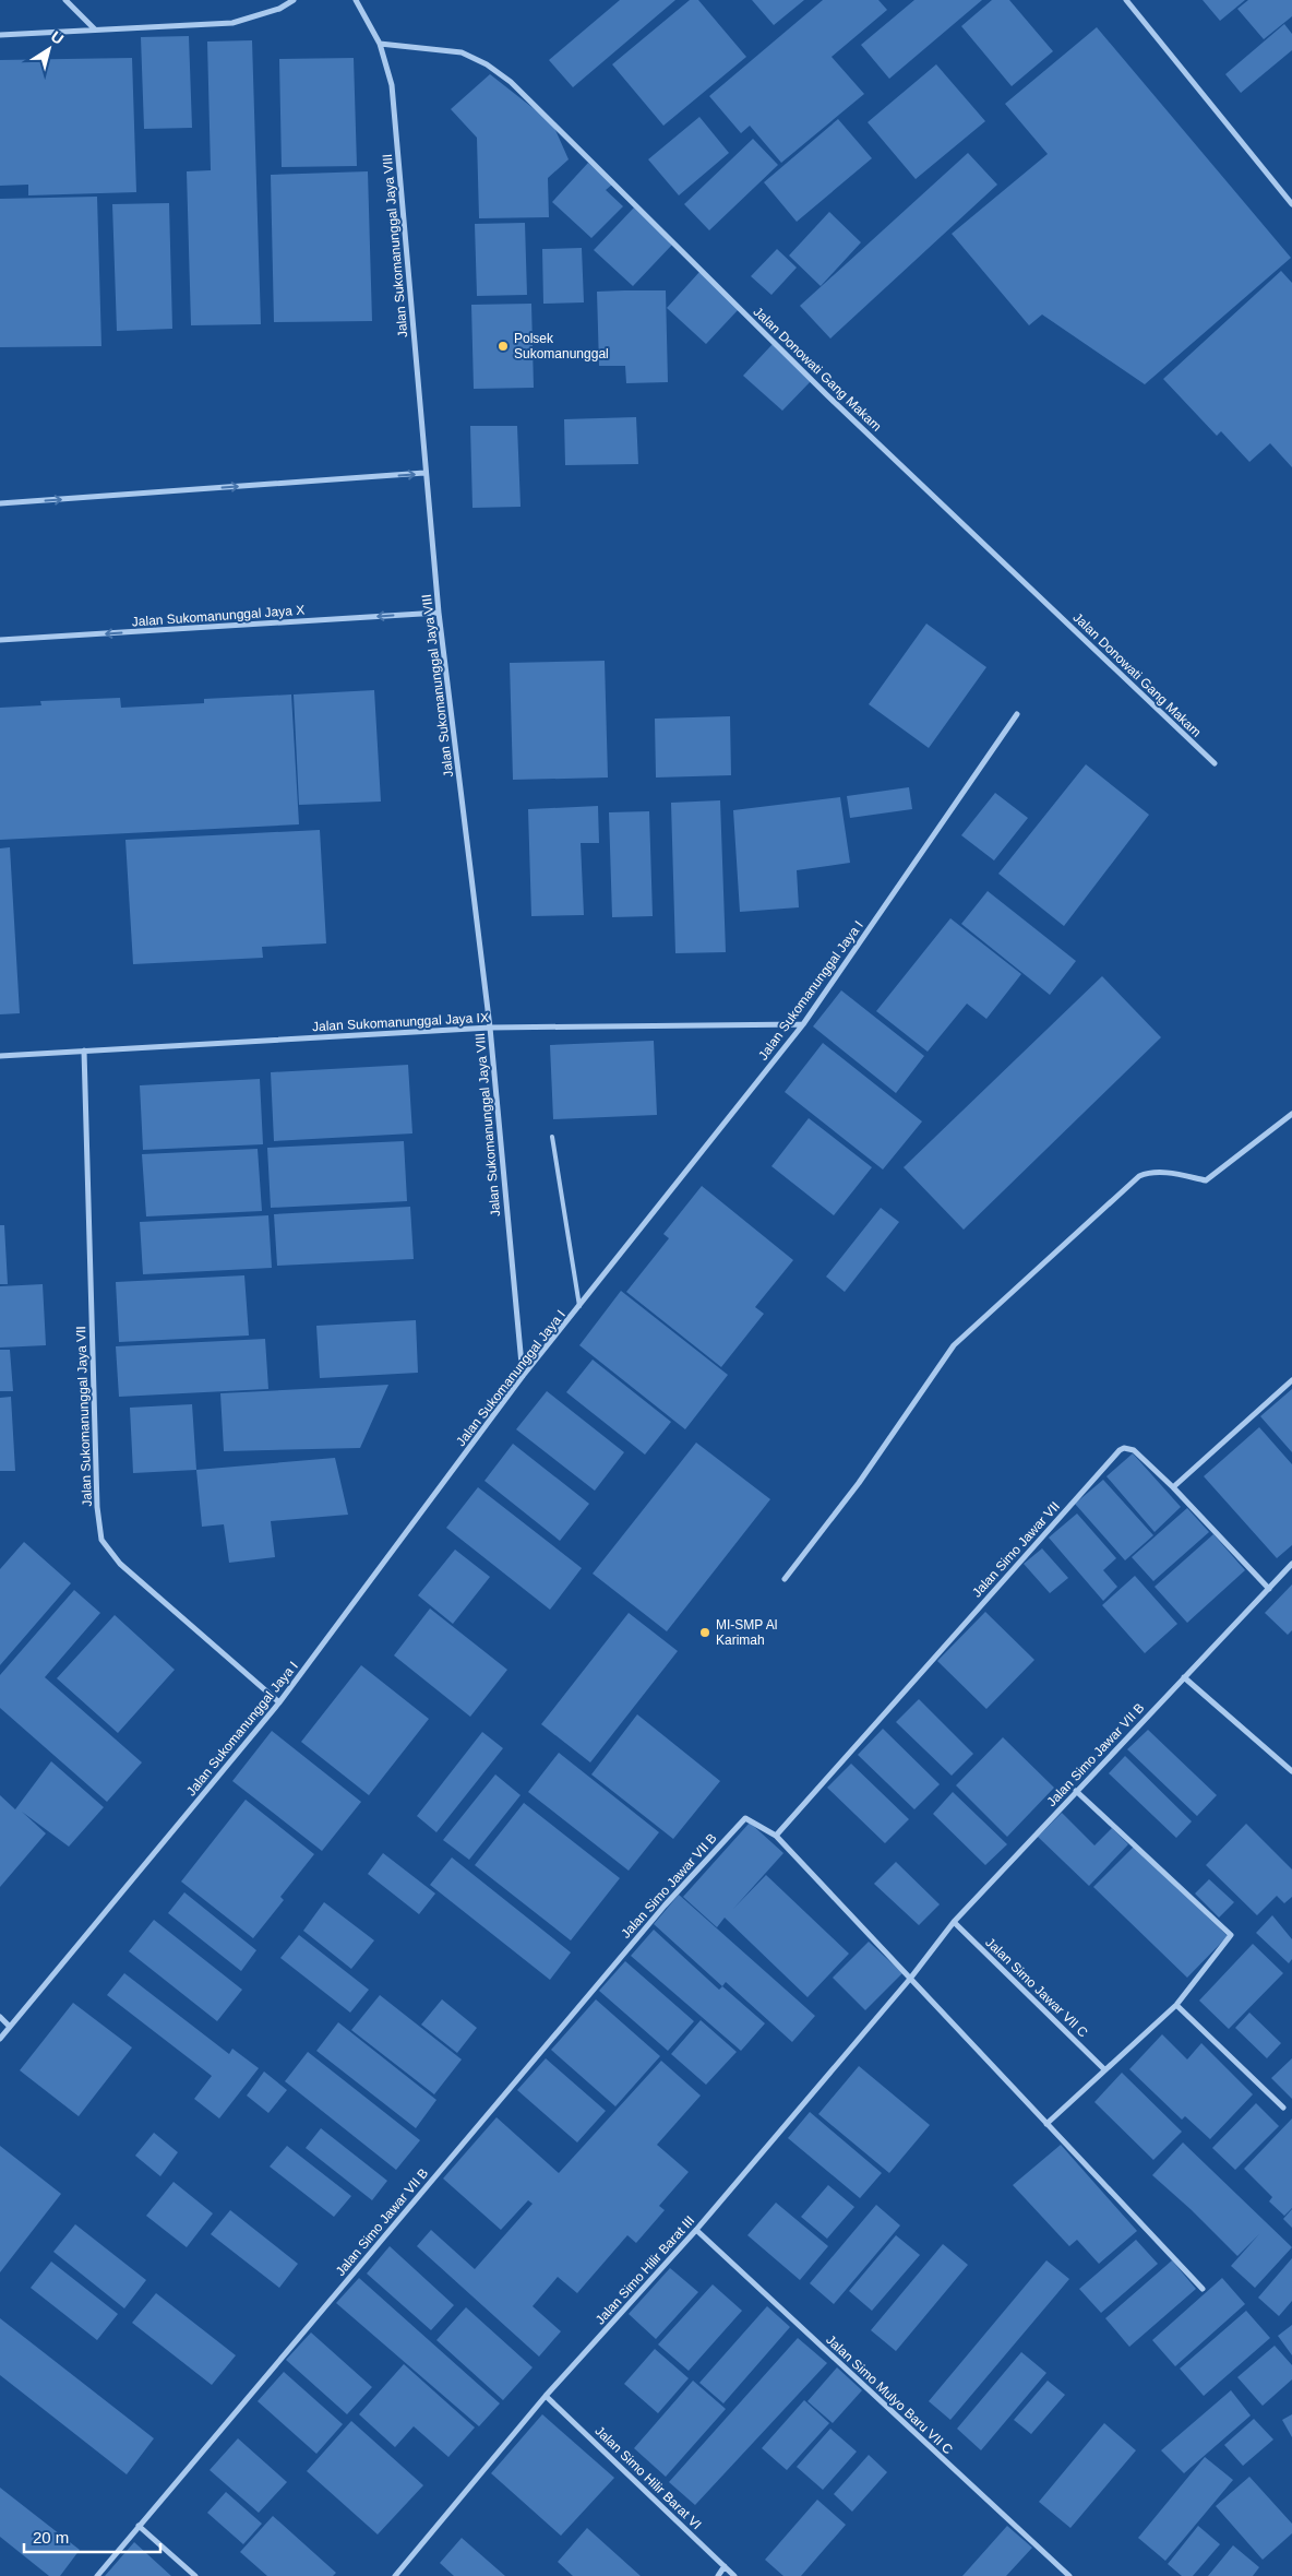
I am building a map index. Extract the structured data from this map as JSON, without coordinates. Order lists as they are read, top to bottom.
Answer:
{
  "streets": {
    "street": [
      "Jalan Sukomanunggal Jaya VIII",
      "Jalan Donowati Gang Makam",
      "Jalan Sukomanunggal Jaya X",
      "Jalan Sukomanunggal Jaya I",
      "Jalan Sukomanunggal Jaya IX",
      "Jalan Sukomanunggal Jaya VII",
      "Jalan Simo Jawar VII",
      "Jalan Simo Jawar VII B",
      "Jalan Simo Jawar VII C",
      "Jalan Simo Hilir Barat III",
      "Jalan Simo Mulyo Baru VII C",
      "Jalan Simo Hilir Barat VI"
    ]
  },
  "crossings": [
    ["Jalan Sukomanunggal Jaya VIII", "Jalan Donowati Gang Makam"],
    ["Jalan Sukomanunggal Jaya VIII", "Jalan Sukomanunggal Jaya X"],
    ["Jalan Sukomanunggal Jaya VIII", "Jalan Sukomanunggal Jaya I"],
    ["Jalan Sukomanunggal Jaya VIII", "Jalan Sukomanunggal Jaya IX"],
    ["Jalan Sukomanunggal Jaya I", "Jalan Sukomanunggal Jaya IX"],
    ["Jalan Sukomanunggal Jaya I", "Jalan Sukomanunggal Jaya VII"],
    ["Jalan Sukomanunggal Jaya IX", "Jalan Sukomanunggal Jaya VII"],
    ["Jalan Simo Jawar VII", "Jalan Simo Jawar VII B"],
    ["Jalan Simo Jawar VII B", "Jalan Simo Jawar VII C"],
    ["Jalan Simo Jawar VII B", "Jalan Simo Hilir Barat III"],
    ["Jalan Simo Hilir Barat III", "Jalan Simo Mulyo Baru VII C"],
    ["Jalan Simo Hilir Barat III", "Jalan Simo Hilir Barat VI"]
  ],
  "one_way": ["Jalan Sukomanunggal Jaya X"],
  "places": ["Polsek Sukomanunggal", "MI-SMP Al Karimah"],
  "scale_bar": "20 m",
  "north": "top right"
}
